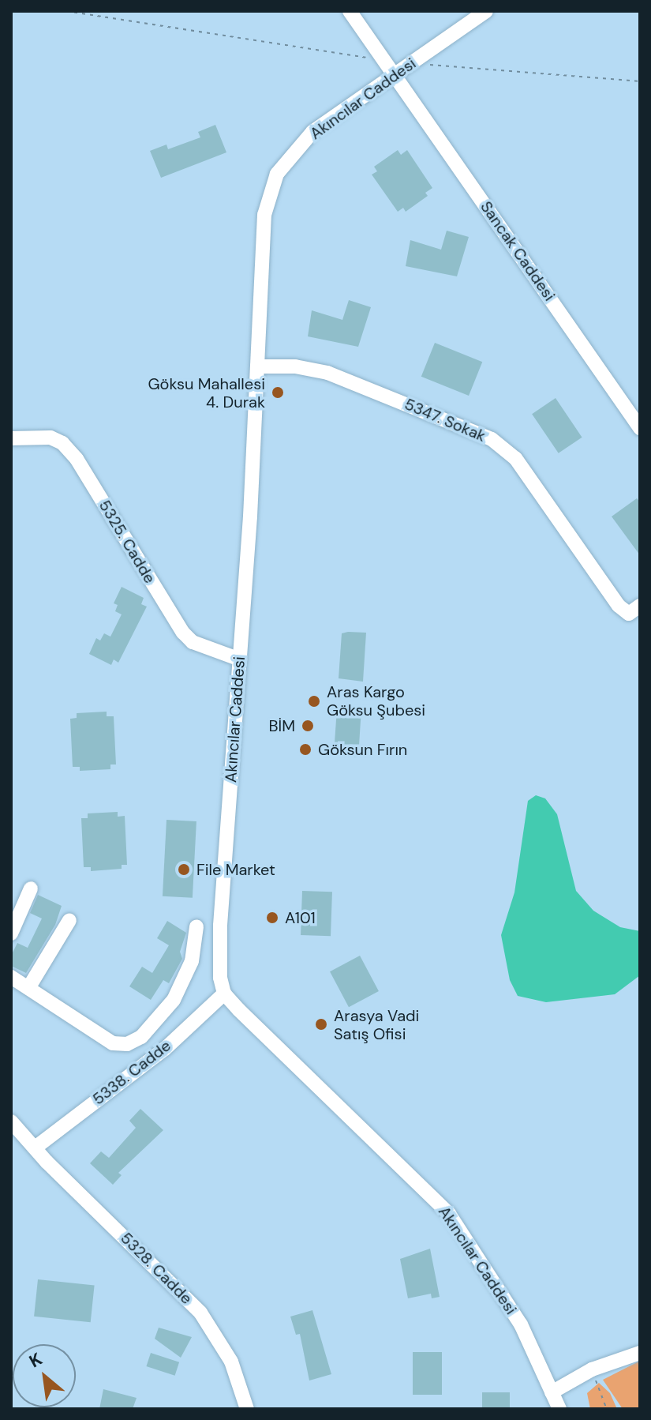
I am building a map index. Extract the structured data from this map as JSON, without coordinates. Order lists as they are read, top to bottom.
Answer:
{
  "streets": {
    "street": [
      "Akıncılar Caddesi",
      "Sancak Caddesi",
      "5347. Sokak",
      "5325. Cadde",
      "5338. Cadde",
      "5328. Cadde"
    ]
  },
  "crossings": [
    ["Akıncılar Caddesi", "Sancak Caddesi"],
    ["Akıncılar Caddesi", "5347. Sokak"],
    ["Akıncılar Caddesi", "5325. Cadde"],
    ["Akıncılar Caddesi", "5338. Cadde"],
    ["5338. Cadde", "5328. Cadde"]
  ],
  "places": [
    "Göksu Mahallesi 4. Durak",
    "Aras Kargo Göksu Şubesi",
    "BİM",
    "Göksun Fırın",
    "File Market",
    "A101",
    "Arasya Vadi Satış Ofisi"
  ],
  "north": "top left"
}
